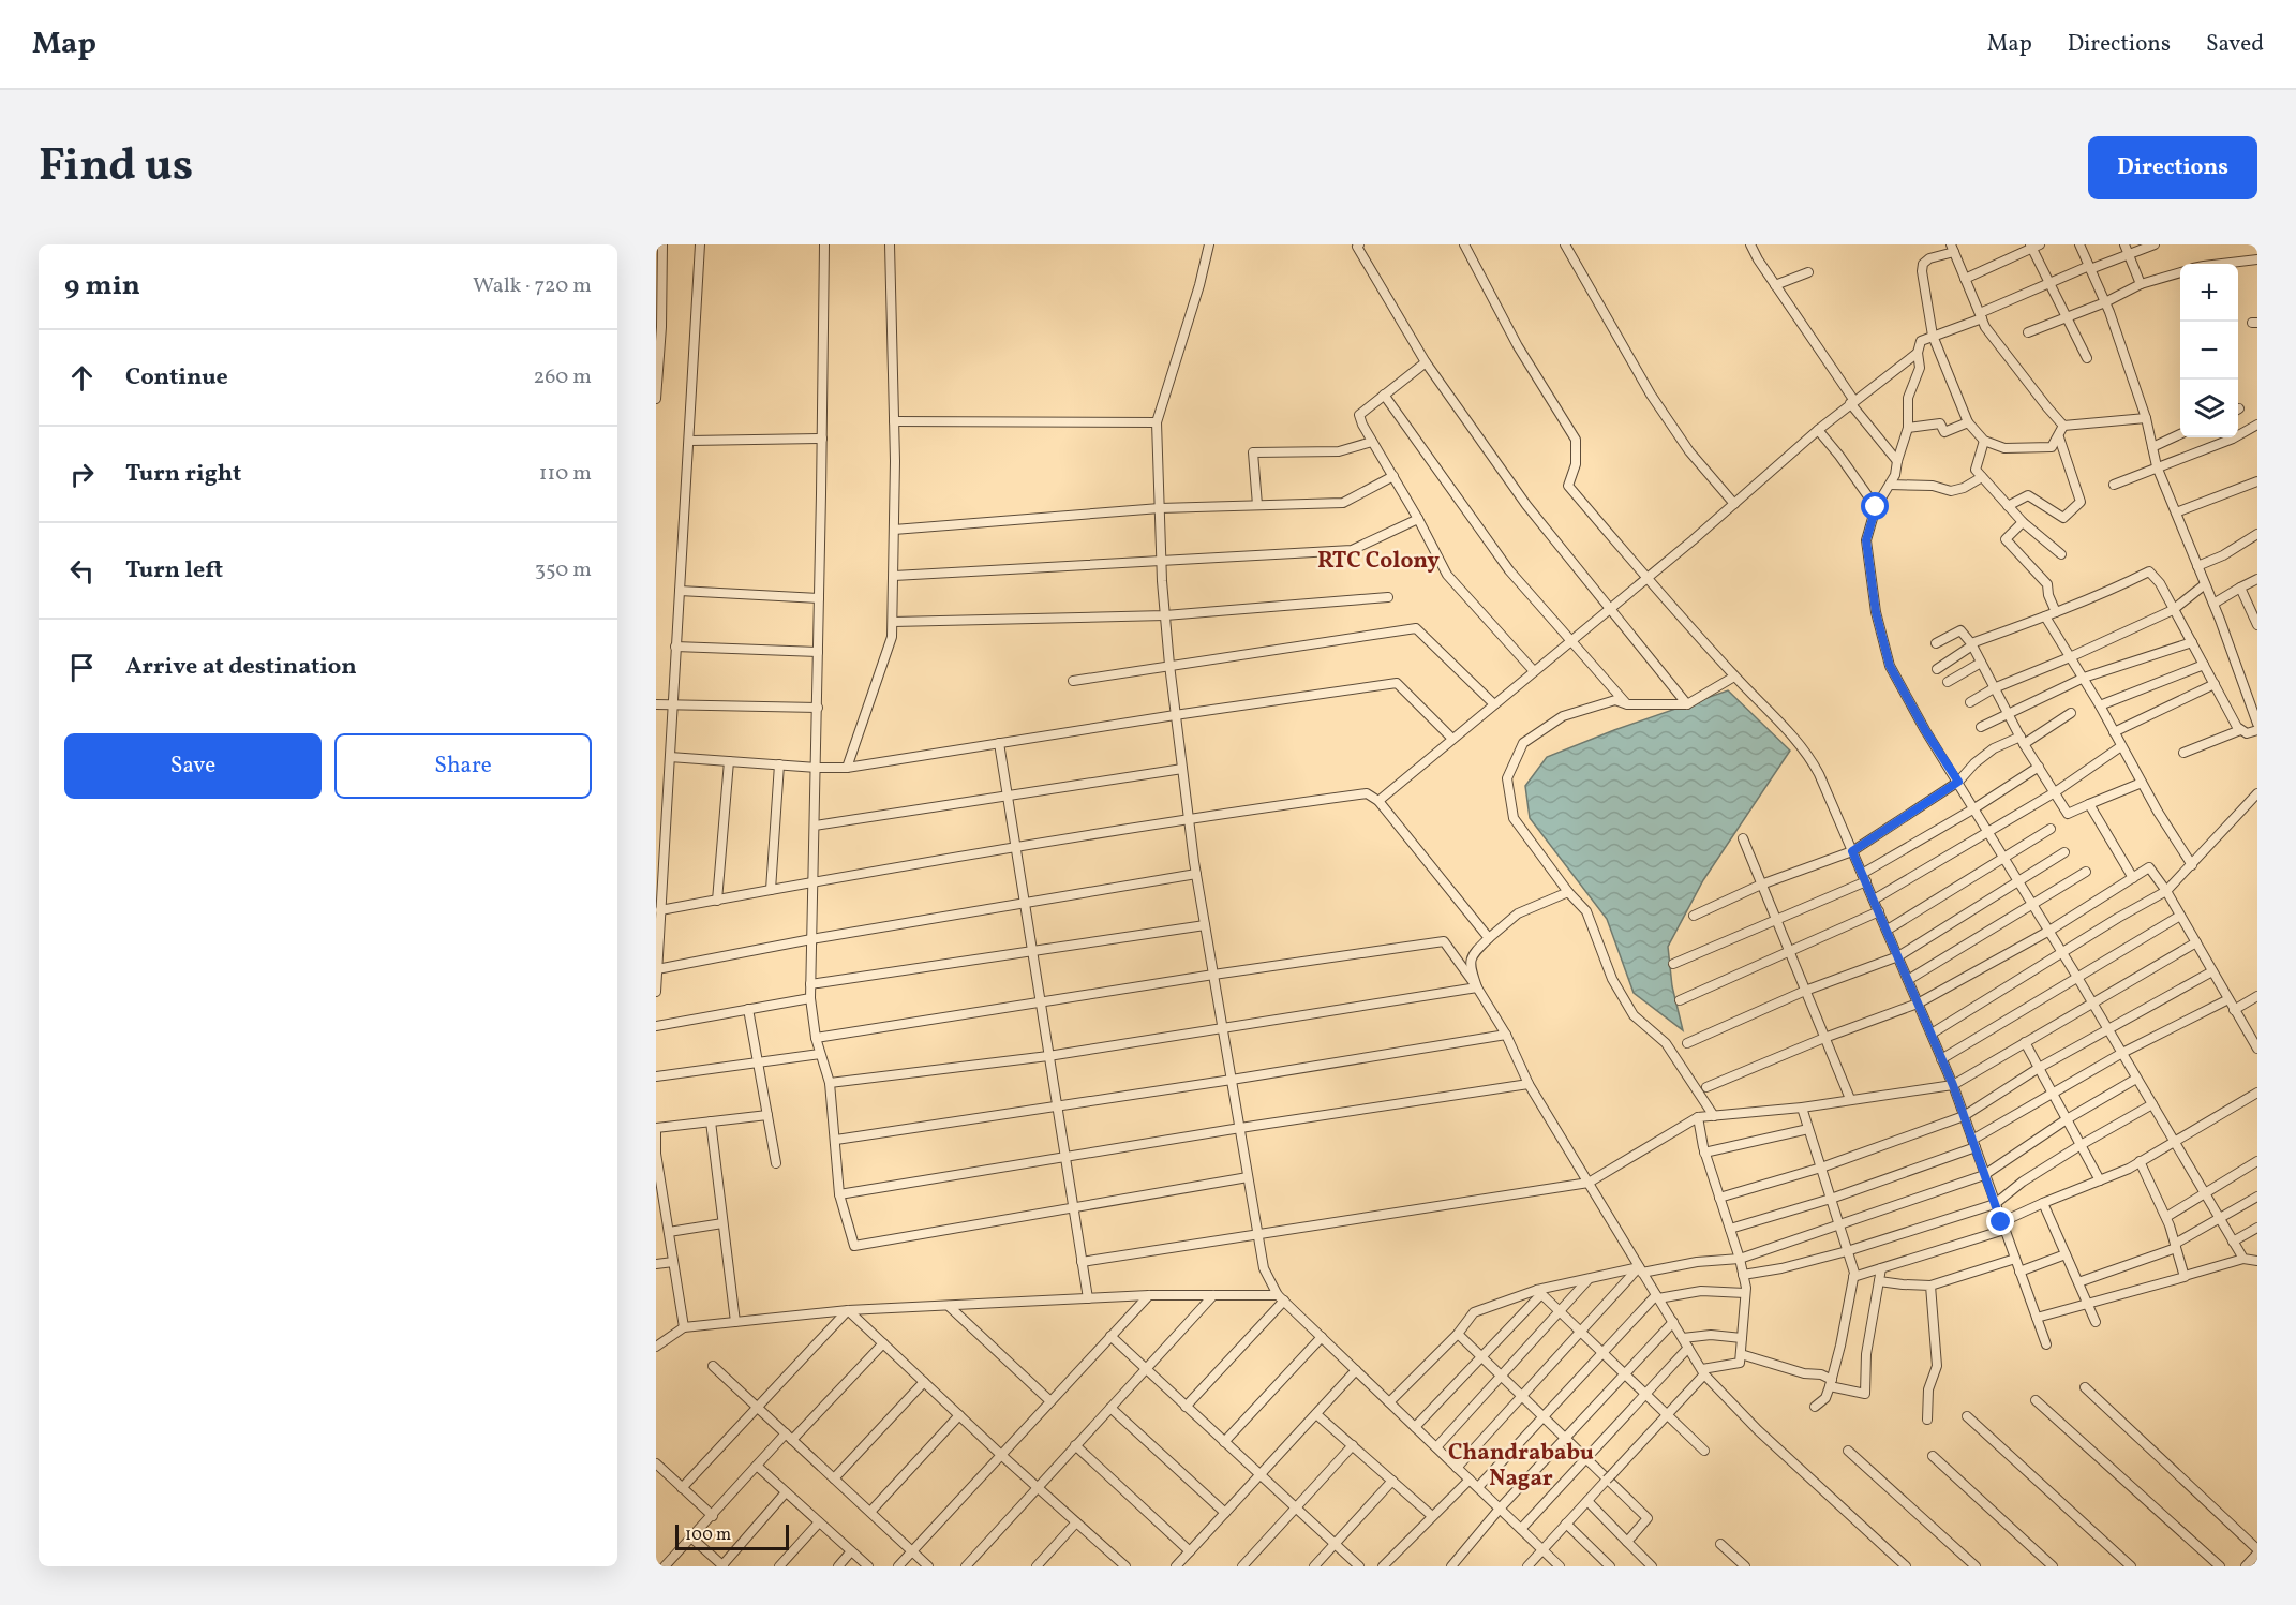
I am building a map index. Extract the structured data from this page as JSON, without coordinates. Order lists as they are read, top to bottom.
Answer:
{
  "districts": ["RTC Colony", "Chandrababu Nagar"],
  "scale_bar": "100 m",
  "page": {
    "header": "Map",
    "nav": ["Map", "Directions", "Saved"],
    "title": "Find us",
    "buttons": [
      "Directions",
      ["Save", "Share"]
    ],
    "heading": ["9 min", "Walk · 720 m"],
    "map_buttons": ["+", "−"],
    "list": [
      ["Continue", "260 m"],
      ["Turn right", "110 m"],
      ["Turn left", "350 m"],
      "Arrive at destination"
    ],
    "scale": "100 m"
  }
}
